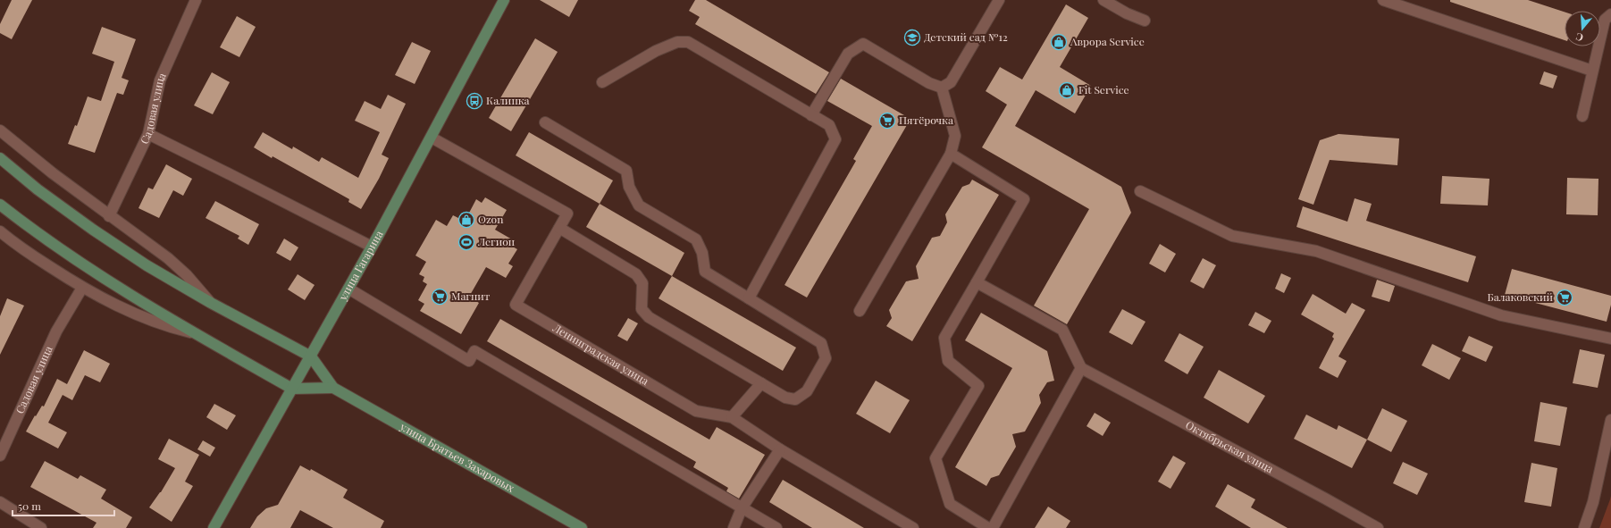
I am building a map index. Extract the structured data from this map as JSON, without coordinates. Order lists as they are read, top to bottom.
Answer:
{
  "streets": {
    "main road": ["улица Гагарина", "улица Братьев Захаровых"],
    "street": ["Садовая улица", "Ленинградская улица", "Октябрьская улица"]
  },
  "crossings": [
    ["улица Гагарина", "Ленинградская улица"],
    ["улица Гагарина", "улица Братьев Захаровых"]
  ],
  "places": {
    "school or university": ["Детский сад №12"],
    "shop": ["Аврора Service", "Fit Service", "Ozon"],
    "bus stop": ["Калинка"],
    "supermarket": ["Пятёрочка", "Магнит", "Балаковский"],
    "sports": ["Легион"]
  },
  "scale_bar": "50 m",
  "north": "bottom"
}
